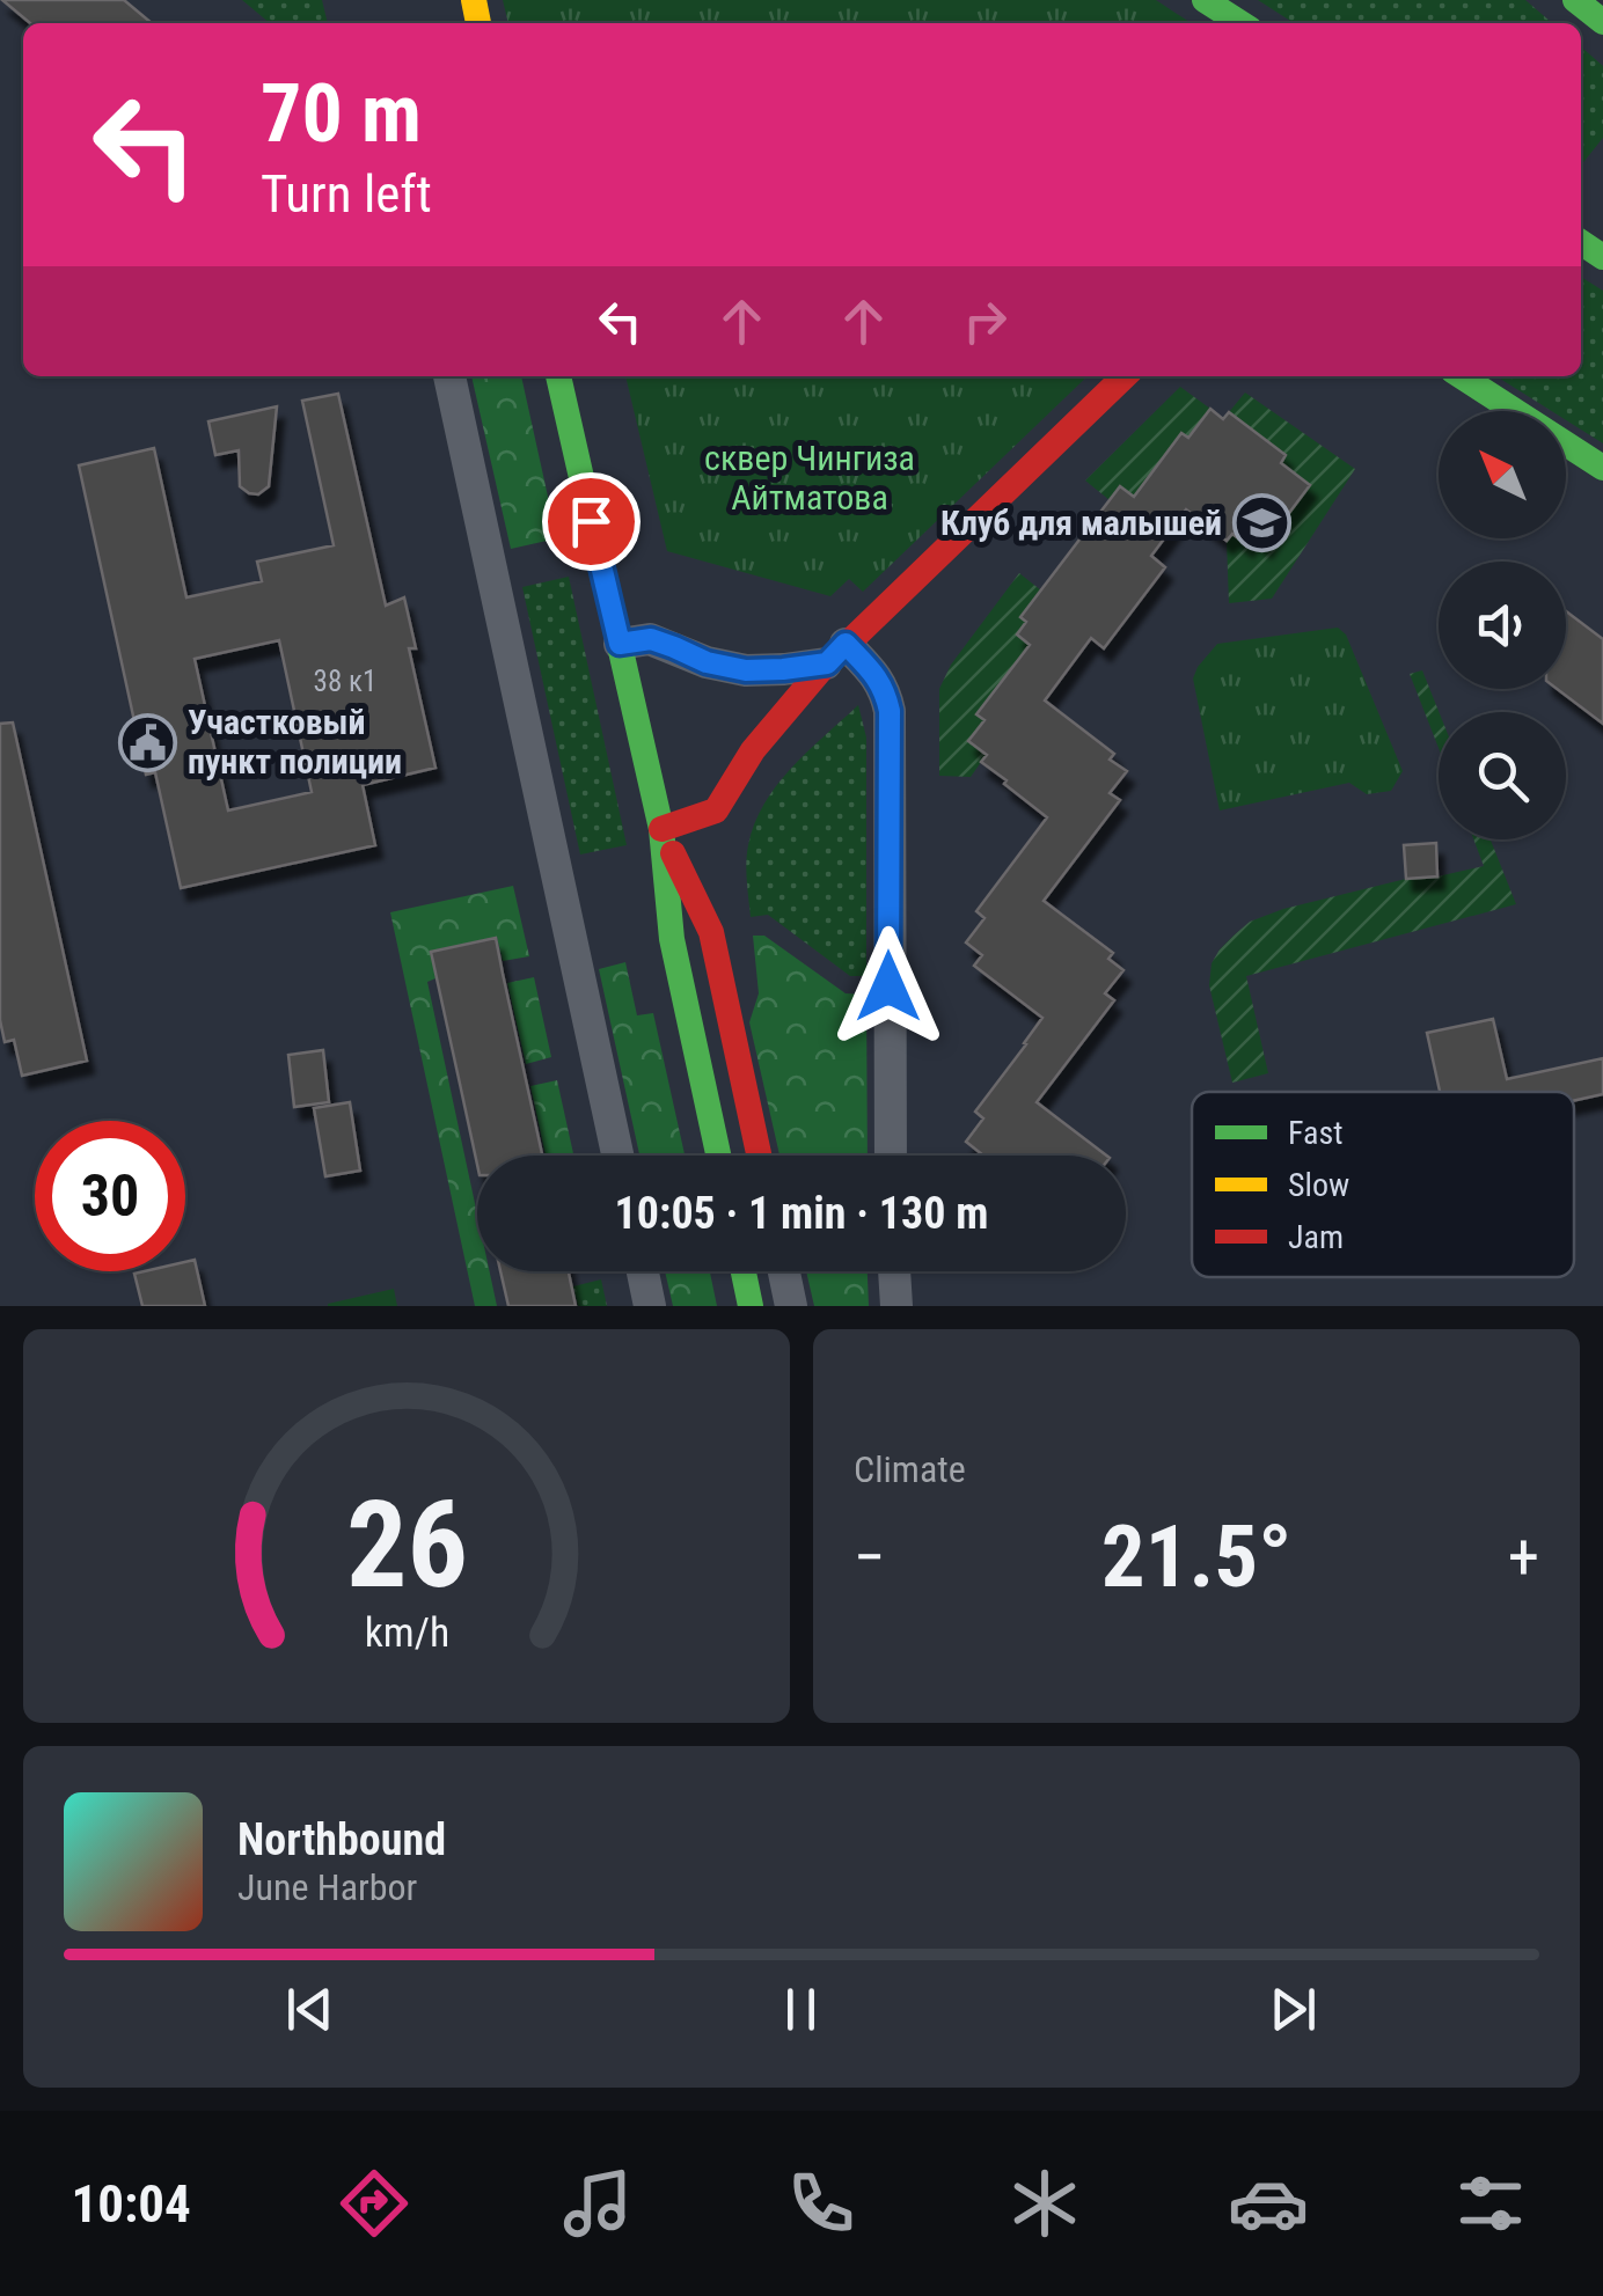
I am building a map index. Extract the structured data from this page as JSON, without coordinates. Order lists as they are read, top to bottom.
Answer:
{
  "parks": ["сквер Чингиза Айтматова"],
  "places": {
    "school or university": ["Клуб для малышей"],
    "public building": ["Участковый пункт полиции"]
  },
  "house_numbers": ["38 к1"],
  "legend": ["Fast", "Slow", "Jam"],
  "north": "top left",
  "page": {
    "turn": ["70 m", "Turn left"],
    "limit": "30",
    "trip": "10:05 · 1 min · 130 m",
    "tile": "Climate",
    "heat": ["−", "21.5°", "+"],
    "song": ["Northbound", "June Harbor"],
    "tabs": "10:04",
    "gauge": ["26", "km/h"]
  }
}
